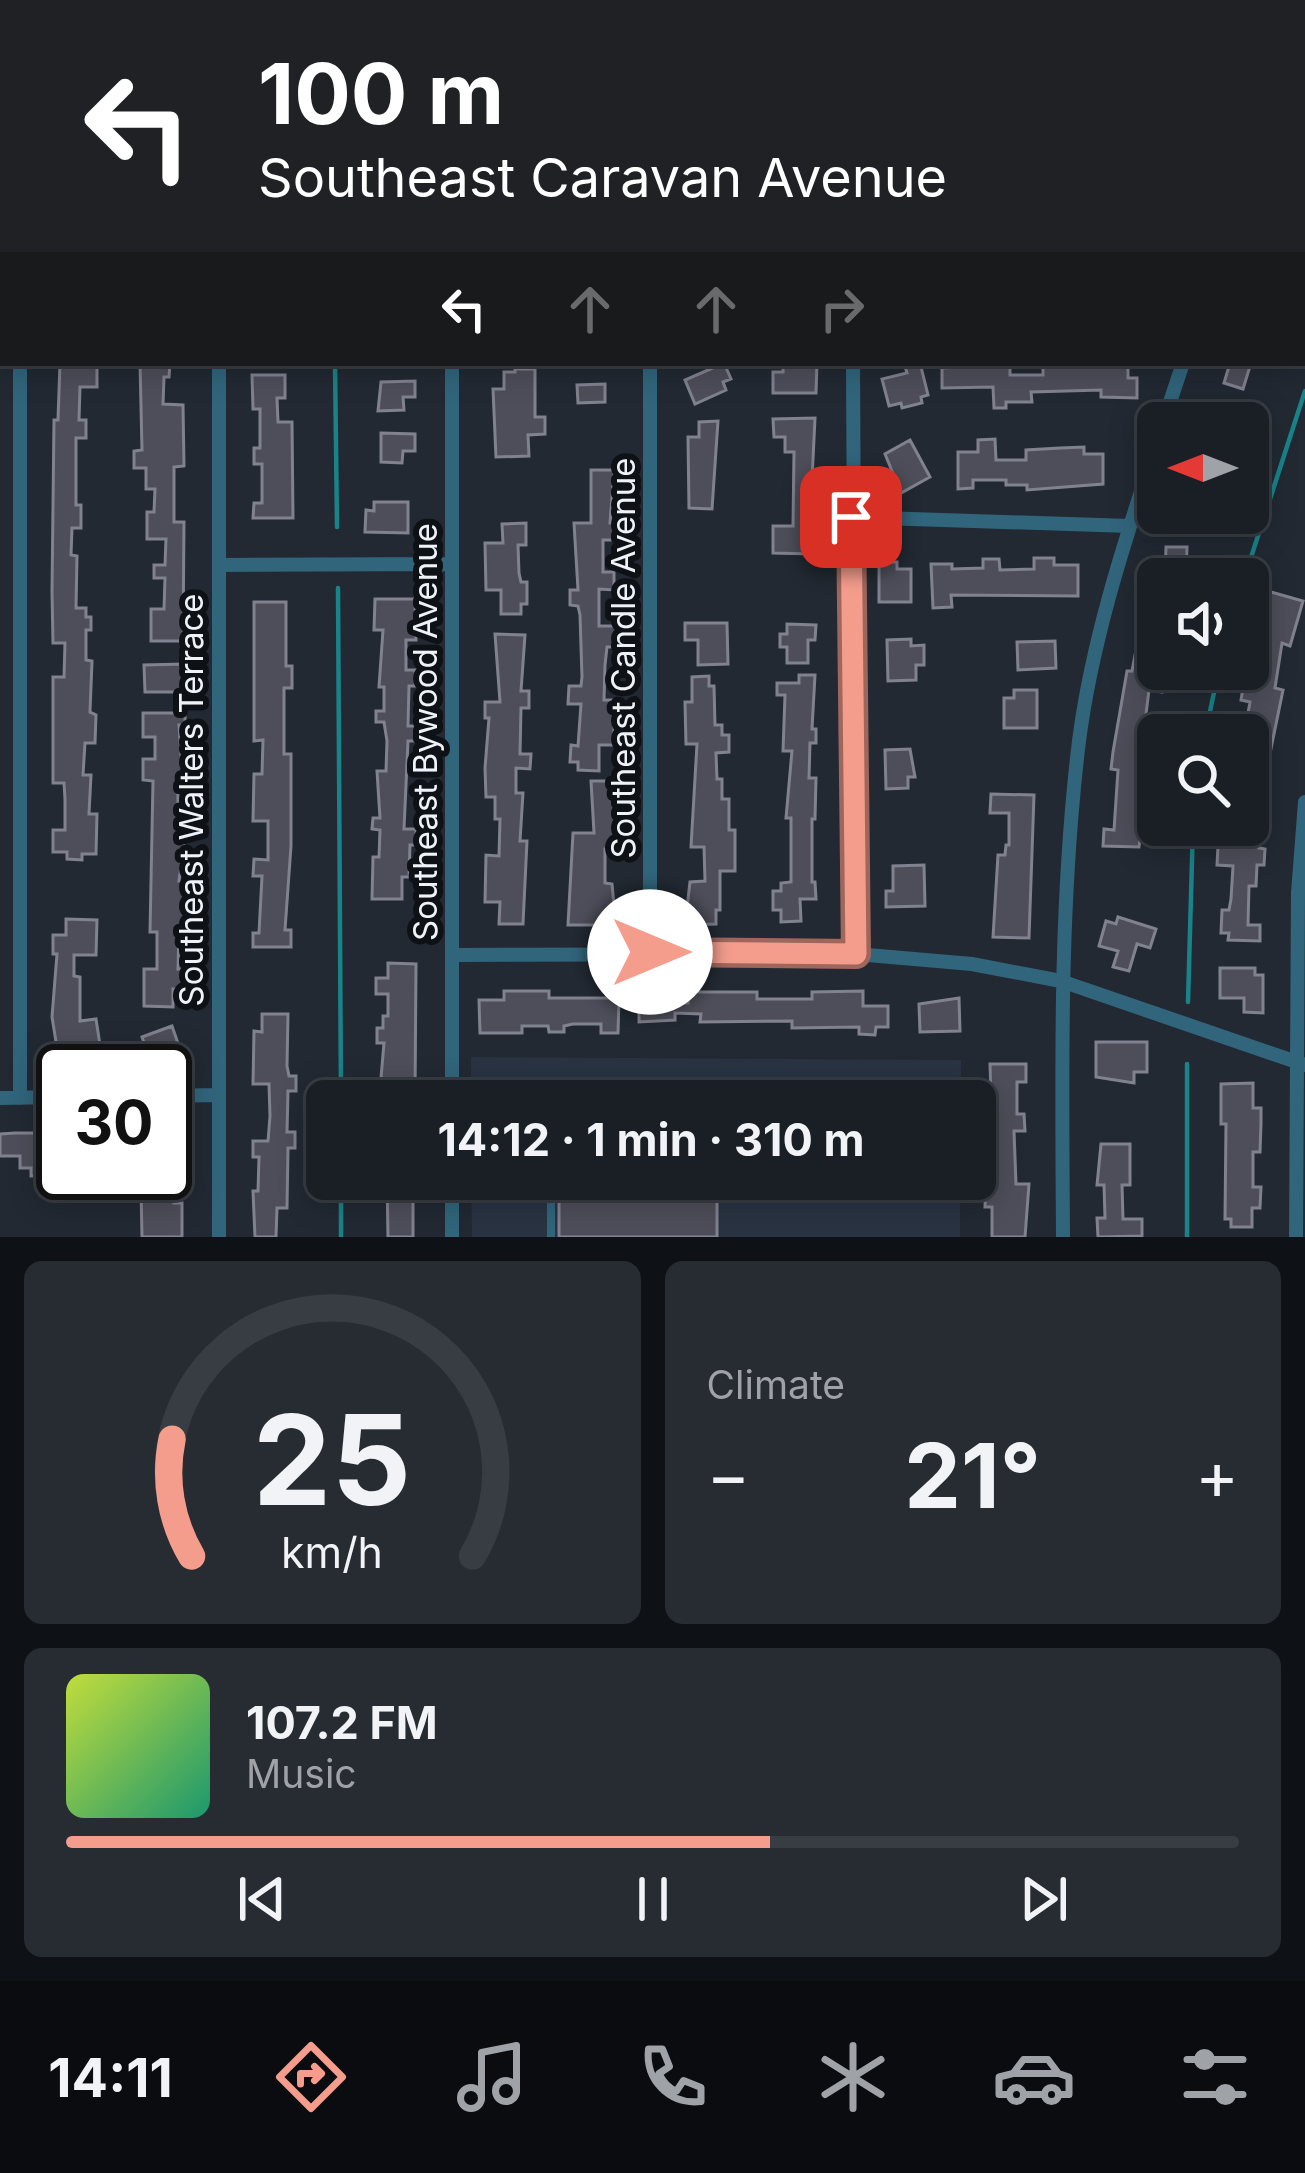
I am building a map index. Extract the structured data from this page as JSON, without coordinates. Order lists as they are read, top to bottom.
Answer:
{
  "streets": {
    "street": ["Southeast Candle Avenue", "Southeast Bywood Avenue", "Southeast Walters Terrace"]
  },
  "north": "left",
  "page": {
    "turn": ["100 m", "Southeast Caravan Avenue"],
    "limit": "30",
    "trip": "14:12 · 1 min · 310 m",
    "tile": "Climate",
    "heat": ["−", "21°", "+"],
    "song": ["107.2 FM", "Music"],
    "tabs": "14:11",
    "gauge": ["25", "km/h"]
  }
}
